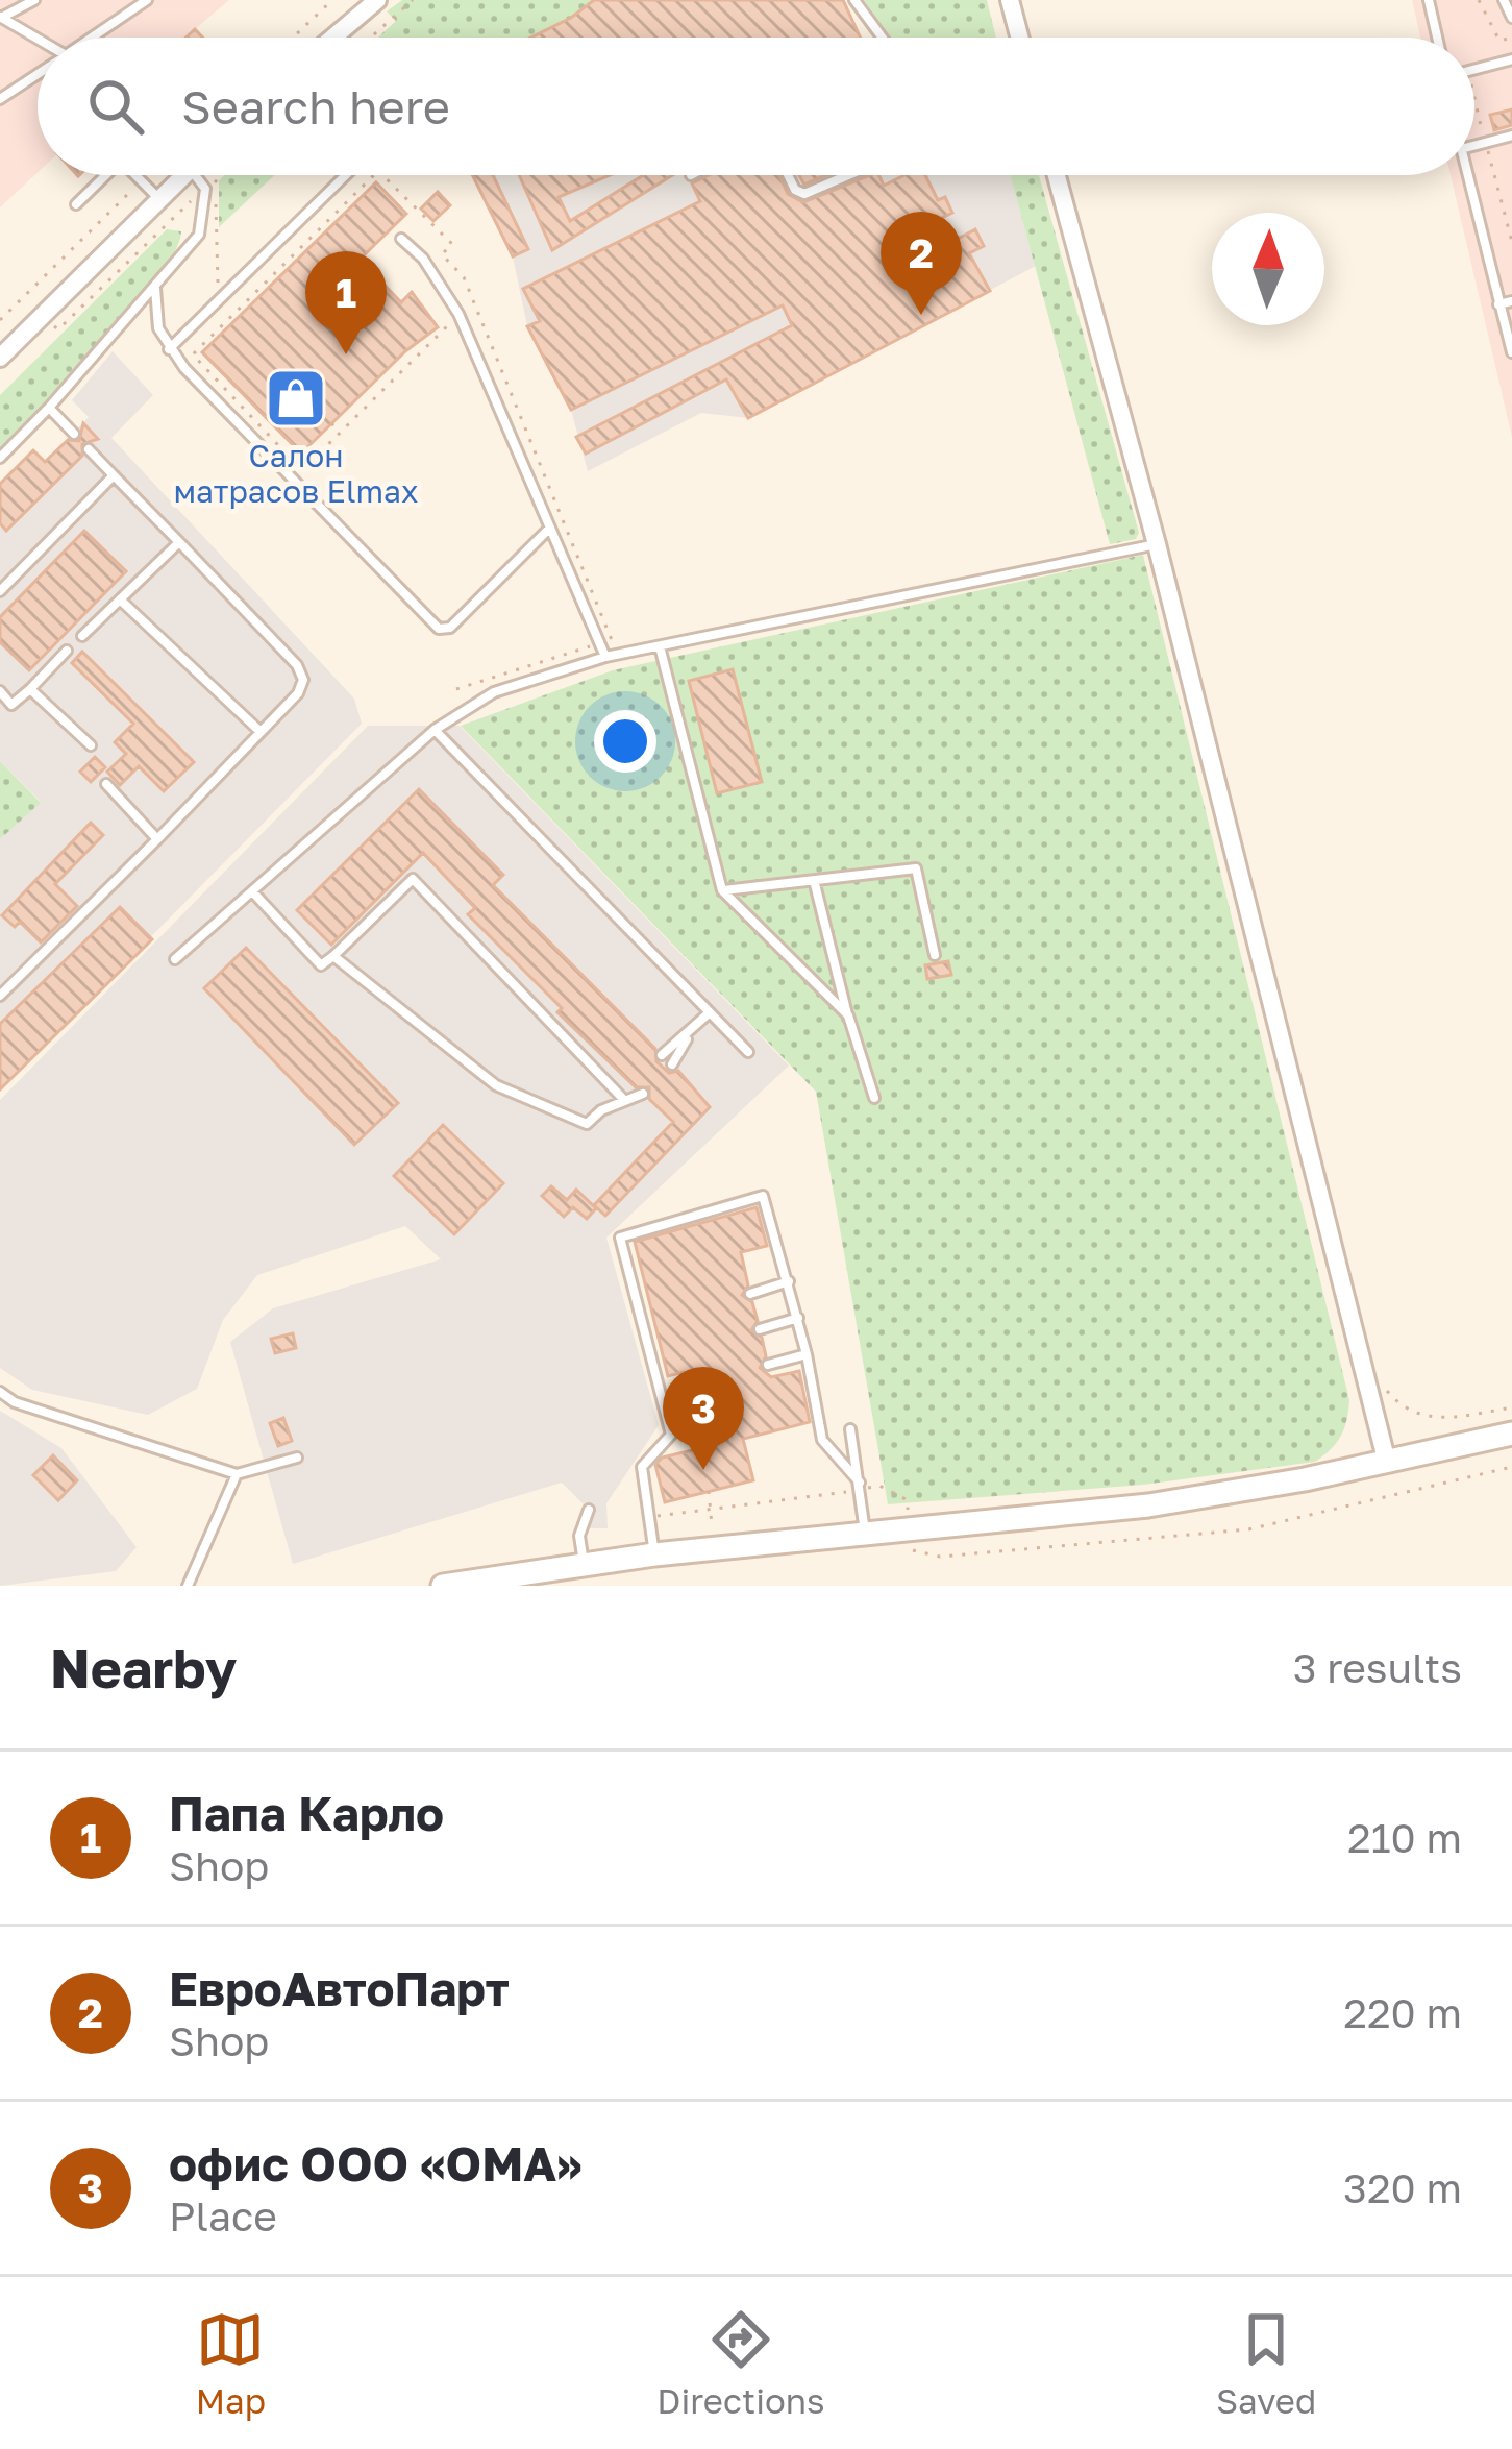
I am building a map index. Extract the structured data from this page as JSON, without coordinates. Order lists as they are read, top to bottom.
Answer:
{
  "places": {
    "shop": ["Салон матрасов Elmax"]
  },
  "north": "top",
  "page": {
    "search": "Search here",
    "pins": ["2", "1", "3"],
    "heading": ["Nearby", "3 results"],
    "list": [
      {
        "mark": "1",
        "name": "Папа Карло",
        "note": "Shop",
        "value": "210 m"
      },
      {
        "mark": "2",
        "name": "ЕвроАвтоПарт",
        "note": "Shop",
        "value": "220 m"
      },
      {
        "mark": "3",
        "name": "офис ООО «ОМА»",
        "note": "Place",
        "value": "320 m"
      }
    ],
    "nav": ["Map", "Directions", "Saved"]
  }
}
